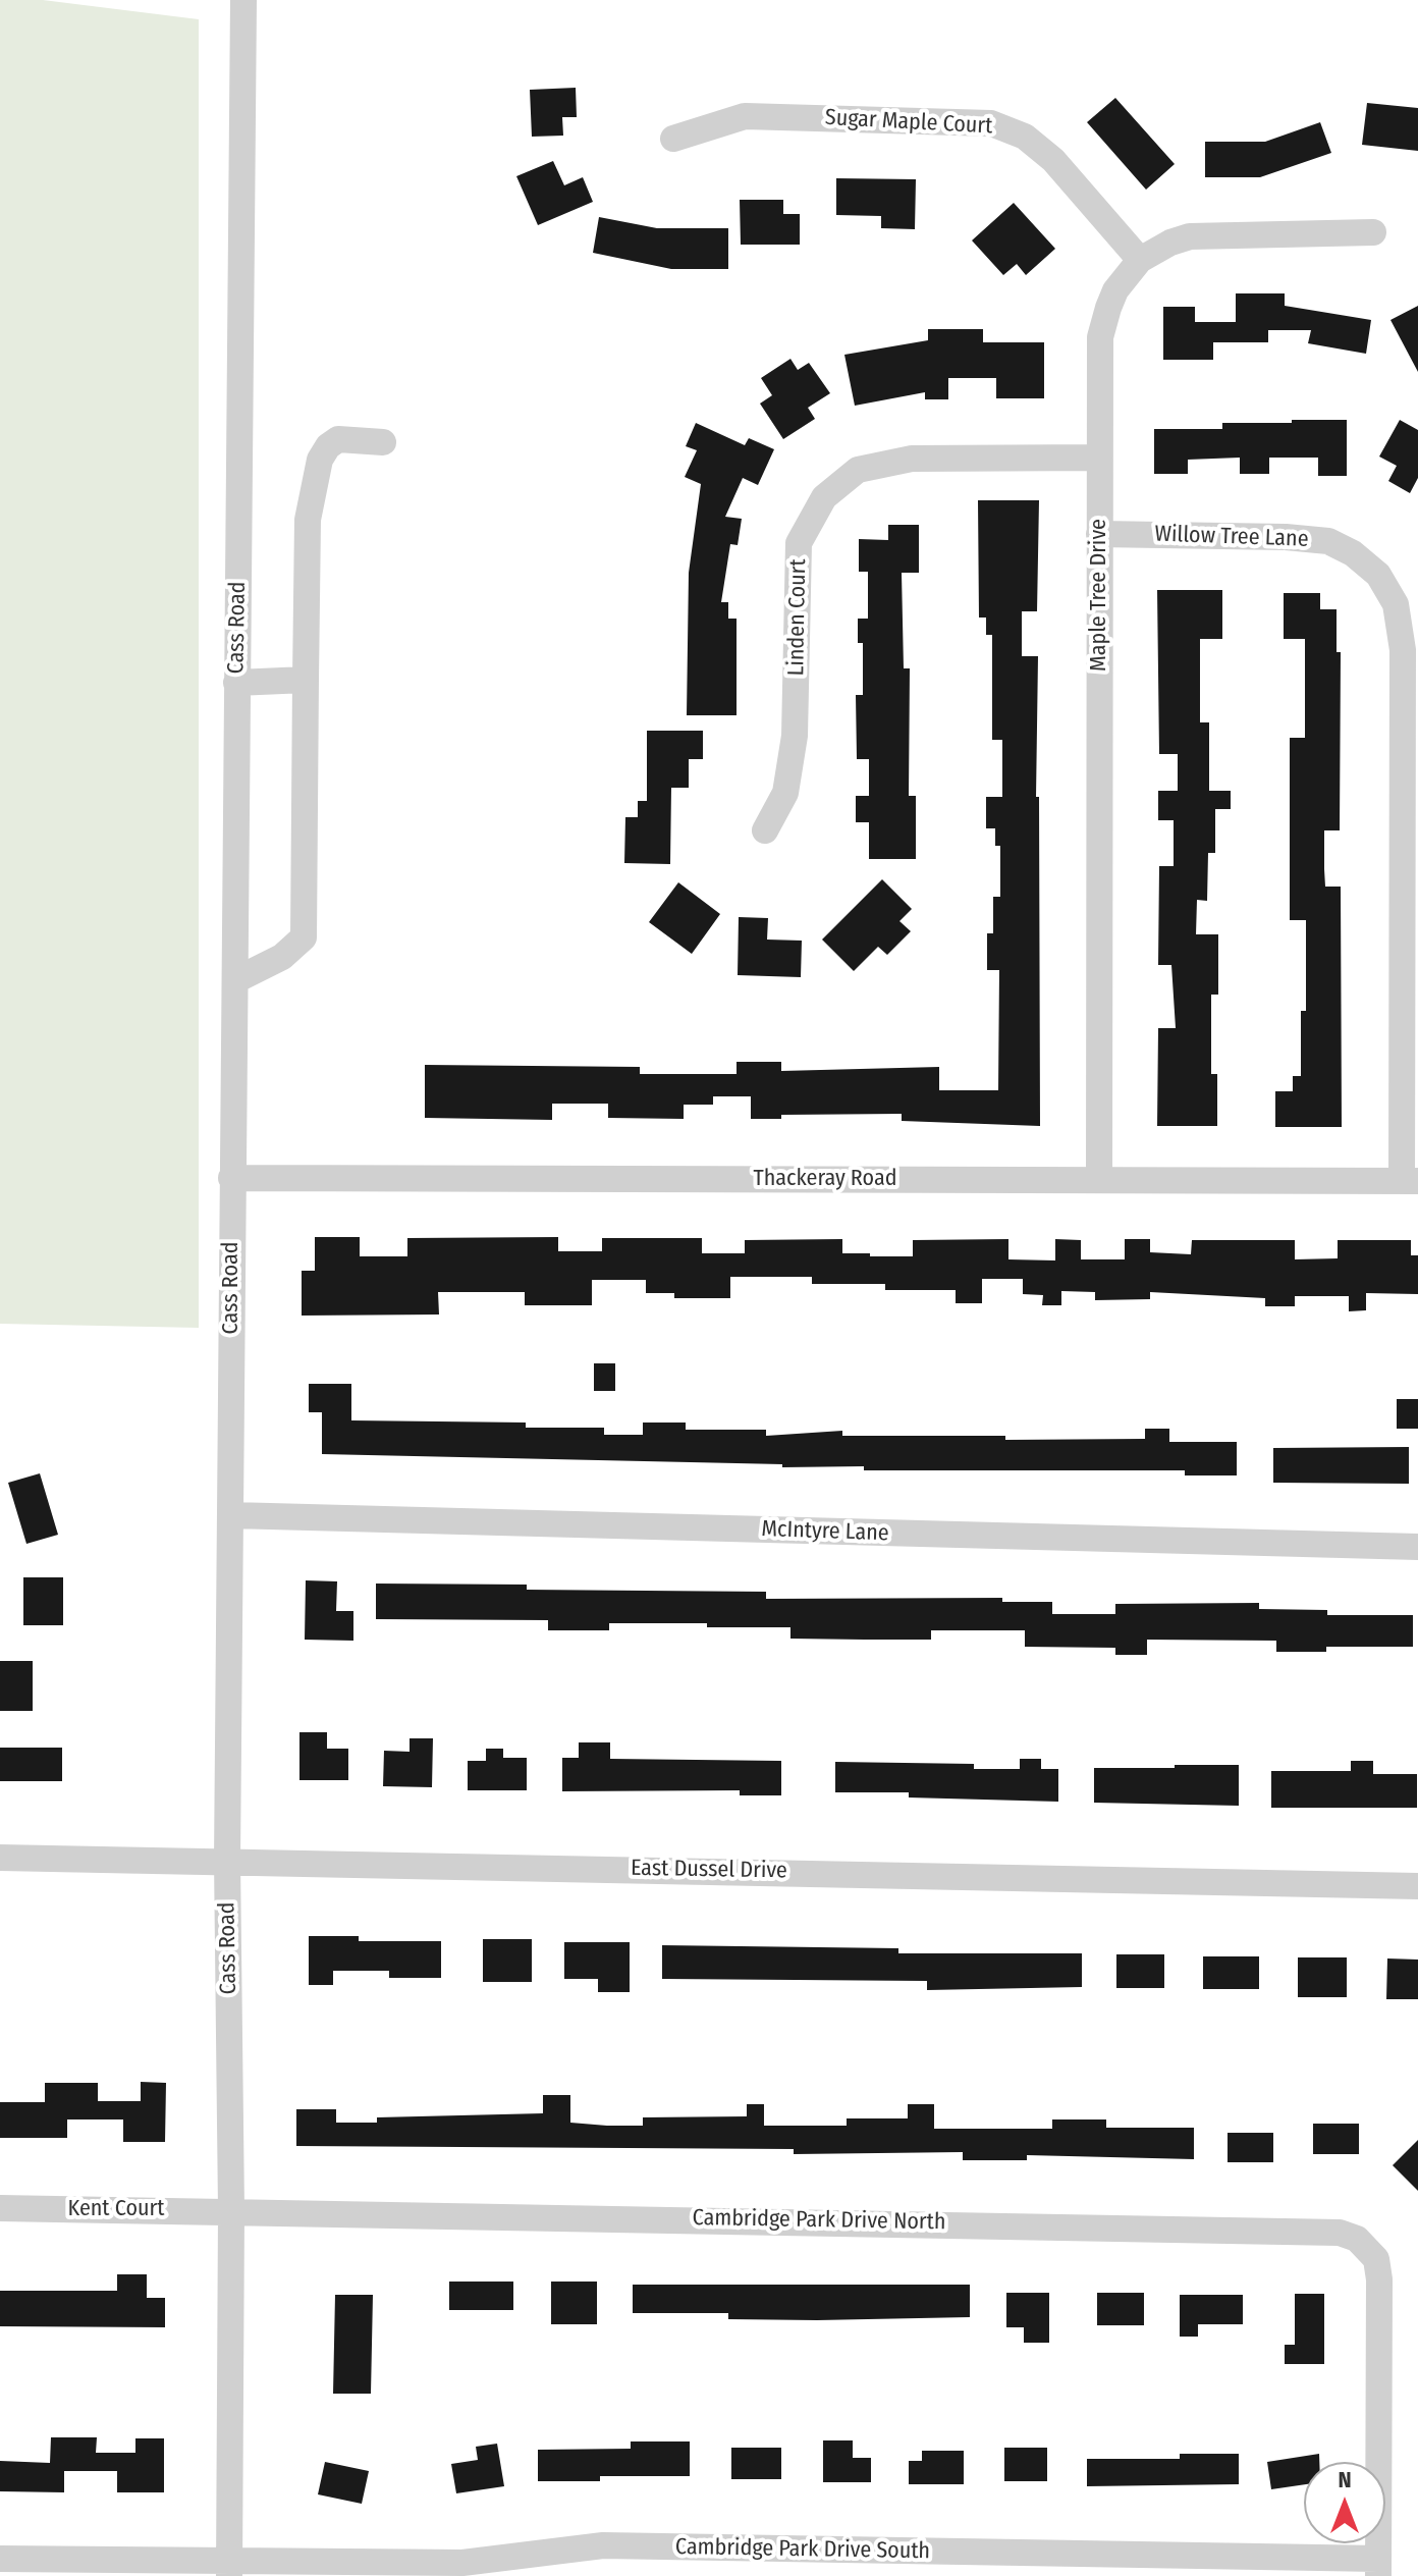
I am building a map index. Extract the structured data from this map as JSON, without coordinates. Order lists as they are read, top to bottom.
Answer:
{
  "streets": {
    "street": [
      "Sugar Maple Court",
      "Willow Tree Lane",
      "Maple Tree Drive",
      "Linden Court",
      "Cass Road",
      "Thackeray Road",
      "McIntyre Lane",
      "East Dussel Drive",
      "Kent Court",
      "Cambridge Park Drive North",
      "Cambridge Park Drive South"
    ]
  },
  "crossings": [
    ["Sugar Maple Court", "Maple Tree Drive"],
    ["Willow Tree Lane", "Maple Tree Drive"],
    ["Willow Tree Lane", "Thackeray Road"],
    ["Maple Tree Drive", "Linden Court"],
    ["Maple Tree Drive", "Thackeray Road"],
    ["Cass Road", "Thackeray Road"],
    ["Cass Road", "McIntyre Lane"],
    ["Cass Road", "East Dussel Drive"],
    ["Cass Road", "Kent Court"],
    ["Cass Road", "Cambridge Park Drive North"],
    ["Cass Road", "Cambridge Park Drive South"],
    ["Kent Court", "Cambridge Park Drive North"],
    ["Cambridge Park Drive North", "Cambridge Park Drive South"]
  ],
  "north": "top"
}
